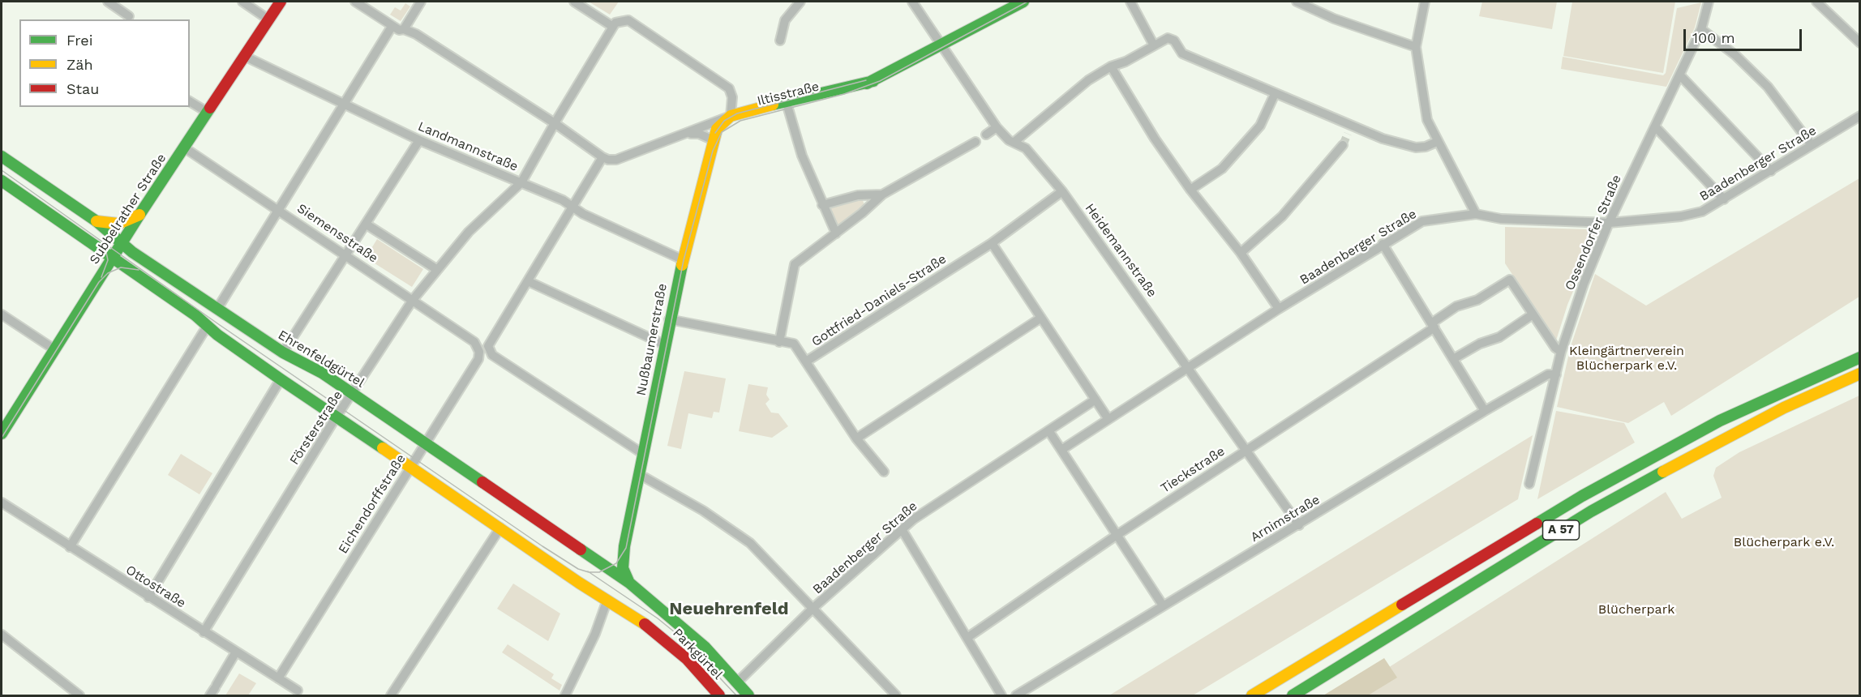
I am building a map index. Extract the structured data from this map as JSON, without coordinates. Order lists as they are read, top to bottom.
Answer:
{
  "streets": {
    "main road": [
      "Iltisstraße",
      "Subbelrather Straße",
      "Nußbaumerstraße",
      "Ehrenfeldgürtel",
      "A 57",
      "Parkgürtel"
    ],
    "street": [
      "Landmannstraße",
      "Baadenberger Straße",
      "Ossendorfer Straße",
      "Siemensstraße",
      "Heidemannstraße",
      "Gottfried-Daniels-Straße",
      "Försterstraße",
      "Tieckstraße",
      "Eichendorffstraße",
      "Arnimstraße",
      "Ottostraße"
    ]
  },
  "crossings": [
    ["Iltisstraße", "Heidemannstraße"],
    ["Iltisstraße", "Nußbaumerstraße"],
    ["Landmannstraße", "Subbelrather Straße"],
    ["Landmannstraße", "Nußbaumerstraße"],
    ["Landmannstraße", "Försterstraße"],
    ["Baadenberger Straße", "Ossendorfer Straße"],
    ["Baadenberger Straße", "Heidemannstraße"],
    ["Baadenberger Straße", "Parkgürtel"],
    ["Subbelrather Straße", "Siemensstraße"],
    ["Subbelrather Straße", "Ehrenfeldgürtel"],
    ["Ossendorfer Straße", "Arnimstraße"],
    ["Siemensstraße", "Försterstraße"],
    ["Siemensstraße", "Eichendorffstraße"],
    ["Heidemannstraße", "Gottfried-Daniels-Straße"],
    ["Heidemannstraße", "Tieckstraße"],
    ["Heidemannstraße", "Arnimstraße"],
    ["Gottfried-Daniels-Straße", "Nußbaumerstraße"],
    ["Nußbaumerstraße", "Ehrenfeldgürtel"],
    ["Nußbaumerstraße", "Parkgürtel"],
    ["Ehrenfeldgürtel", "Försterstraße"],
    ["Ehrenfeldgürtel", "Eichendorffstraße"],
    ["Ehrenfeldgürtel", "Parkgürtel"],
    ["Försterstraße", "Ottostraße"],
    ["Eichendorffstraße", "Ottostraße"]
  ],
  "districts": ["Neuehrenfeld"],
  "parks": ["Kleingärtnerverein Blücherpark e.V.", "Blücherpark e.V.", "Blücherpark"],
  "legend": ["Frei", "Zäh", "Stau"],
  "scale_bar": "100 m"
}
